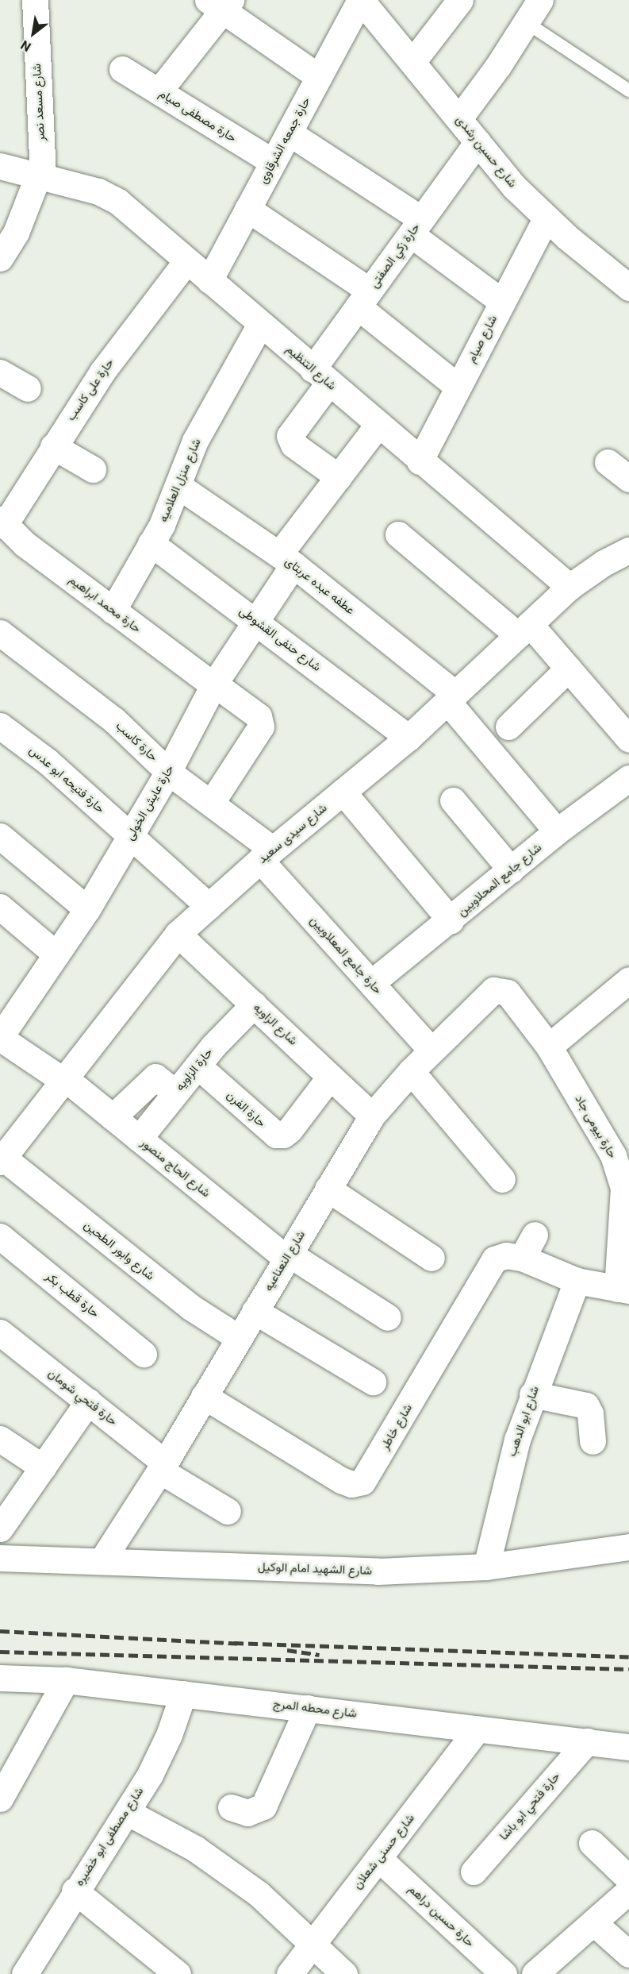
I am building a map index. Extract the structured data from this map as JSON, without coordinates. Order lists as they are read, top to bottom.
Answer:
{
  "streets": {
    "street": [
      "شارع مسعد نصر",
      "حارة مصطفى صيام",
      "حارة جمعه الشرقاوى",
      "شارع حسين رشدى",
      "حارة زكي الصفتى",
      "شارع صيام",
      "شارع التنظيم",
      "حارة على كاسب",
      "شارع منزل العلاميه",
      "عطفه عبده عربتاى",
      "حارة محمد ابراهيم",
      "شارع حنفى القشوطى",
      "حارة كاسب",
      "حارة فتيحه ابو عدس",
      "حارة عايش الخولى",
      "شارع سيدى سعيد",
      "شارع جامع المحلاويين",
      "حارة جامع المعلاويين",
      "شارع الزاويه",
      "حارة الزاويه",
      "حارة الفرن",
      "حارة بيومى جاد",
      "شارع الحاج منصور",
      "شارع وابور الطحين",
      "شارع النعناعيه",
      "حارة قطب بكر",
      "حارة فتحي شومان",
      "شارع ابو الدهب",
      "شارع خاطر",
      "شارع الشهيد امام الوكيل",
      "شارع محطه المرج",
      "حارة فتحي ابو باشا",
      "شارع مصطفى ابو خضيره",
      "شارع حسنى شعلان",
      "حارة حسين دراهم"
    ]
  },
  "crossings": [
    ["شارع مسعد نصر", "شارع التنظيم"],
    ["حارة مصطفى صيام", "حارة جمعه الشرقاوى"],
    ["حارة جمعه الشرقاوى", "شارع حسين رشدى"],
    ["حارة جمعه الشرقاوى", "شارع التنظيم"],
    ["شارع حسين رشدى", "حارة زكي الصفتى"],
    ["شارع حسين رشدى", "شارع صيام"],
    ["حارة زكي الصفتى", "شارع التنظيم"],
    ["حارة زكي الصفتى", "حارة عايش الخولى"],
    ["شارع صيام", "شارع التنظيم"],
    ["شارع التنظيم", "حارة على كاسب"],
    ["شارع التنظيم", "شارع منزل العلاميه"],
    ["شارع التنظيم", "حارة عايش الخولى"],
    ["شارع التنظيم", "شارع سيدى سعيد"],
    ["حارة على كاسب", "حارة محمد ابراهيم"],
    ["شارع منزل العلاميه", "عطفه عبده عربتاى"],
    ["شارع منزل العلاميه", "حارة محمد ابراهيم"],
    ["شارع منزل العلاميه", "شارع حنفى القشوطى"],
    ["عطفه عبده عربتاى", "حارة عايش الخولى"],
    ["عطفه عبده عربتاى", "شارع سيدى سعيد"],
    ["عطفه عبده عربتاى", "شارع جامع المحلاويين"],
    ["حارة محمد ابراهيم", "حارة كاسب"],
    ["حارة محمد ابراهيم", "حارة عايش الخولى"],
    ["شارع حنفى القشوطى", "حارة عايش الخولى"],
    ["شارع حنفى القشوطى", "شارع سيدى سعيد"],
    ["حارة كاسب", "حارة عايش الخولى"],
    ["حارة كاسب", "شارع سيدى سعيد"],
    ["حارة كاسب", "حارة جامع المعلاويين"],
    ["حارة فتيحه ابو عدس", "حارة عايش الخولى"],
    ["حارة فتيحه ابو عدس", "شارع سيدى سعيد"],
    ["حارة عايش الخولى", "شارع الحاج منصور"],
    ["شارع سيدى سعيد", "حارة جامع المعلاويين"],
    ["شارع سيدى سعيد", "شارع الزاويه"],
    ["شارع سيدى سعيد", "شارع الحاج منصور"],
    ["شارع سيدى سعيد", "شارع وابور الطحين"],
    ["شارع جامع المحلاويين", "حارة جامع المعلاويين"],
    ["حارة جامع المعلاويين", "شارع النعناعيه"],
    ["شارع الزاويه", "حارة الزاويه"],
    ["شارع الزاويه", "حارة الفرن"],
    ["شارع الزاويه", "شارع النعناعيه"],
    ["حارة الزاويه", "حارة الفرن"],
    ["حارة الزاويه", "شارع الحاج منصور"],
    ["حارة بيومى جاد", "شارع النعناعيه"],
    ["شارع الحاج منصور", "شارع النعناعيه"],
    ["شارع وابور الطحين", "شارع النعناعيه"],
    ["شارع النعناعيه", "حارة فتحي شومان"],
    ["شارع النعناعيه", "شارع خاطر"],
    ["شارع النعناعيه", "شارع الشهيد امام الوكيل"],
    ["شارع ابو الدهب", "شارع الشهيد امام الوكيل"],
    ["شارع محطه المرج", "حارة فتحي ابو باشا"],
    ["شارع محطه المرج", "شارع مصطفى ابو خضيره"],
    ["شارع محطه المرج", "شارع حسنى شعلان"],
    ["شارع حسنى شعلان", "حارة حسين دراهم"]
  ],
  "north": "bottom left"
}
